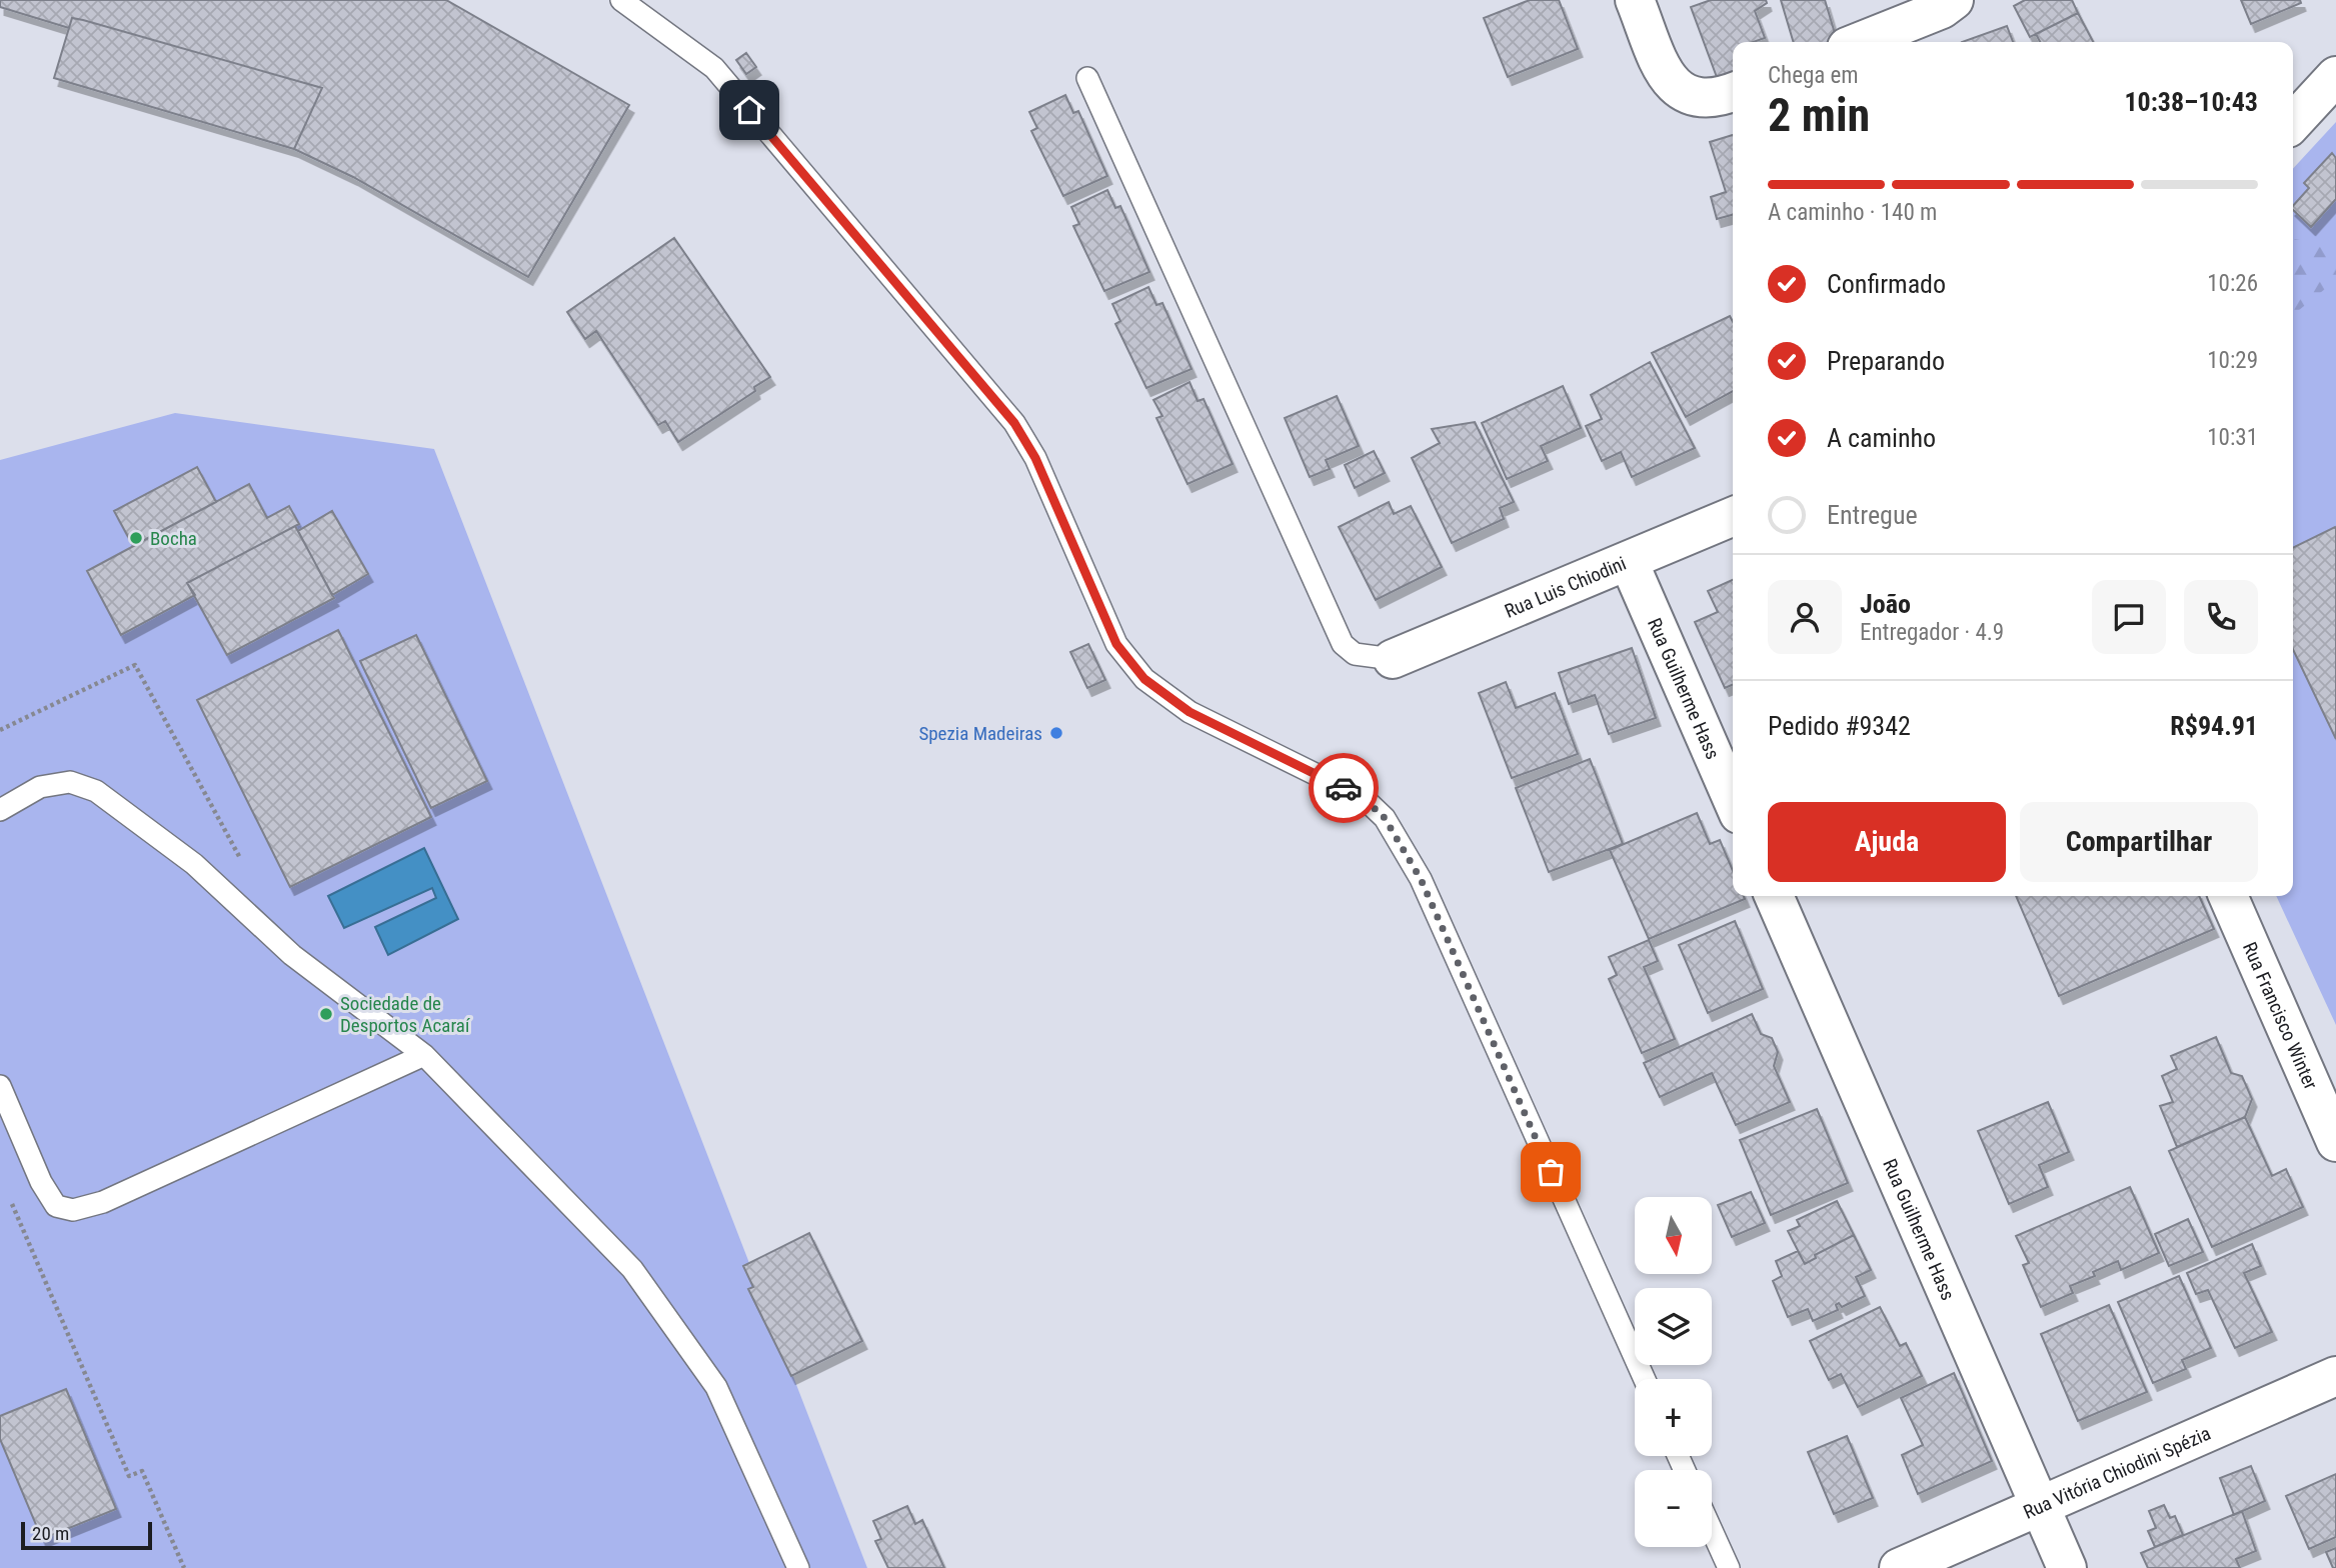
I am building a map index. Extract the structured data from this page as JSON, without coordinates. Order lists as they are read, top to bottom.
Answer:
{
  "streets": {
    "street": [
      "Rua Luis Chiodini",
      "Rua Guilherme Hass",
      "Rua Francisco Winter",
      "Rua Vitória Chiodini Spézia"
    ]
  },
  "crossings": [
    ["Rua Luis Chiodini", "Rua Guilherme Hass"],
    ["Rua Guilherme Hass", "Rua Vitória Chiodini Spézia"]
  ],
  "places": ["Bocha", "Spezia Madeiras", "Sociedade de Desportos Acaraí"],
  "scale_bar": "20 m",
  "north": "bottom",
  "page": {
    "heading": ["2 min", "Chega em", "10:38–10:43"],
    "panel": [
      "João",
      "Entregador · 4.9",
      "Pedido #9342",
      "R$94.91"
    ],
    "bar": "A caminho · 140 m",
    "list": [
      ["Confirmado", "10:26"],
      ["Preparando", "10:29"],
      ["A caminho", "10:31"],
      "Entregue"
    ],
    "buttons": ["Ajuda", "Compartilhar"],
    "map_buttons": ["+", "−"],
    "scale": "20 m"
  }
}
